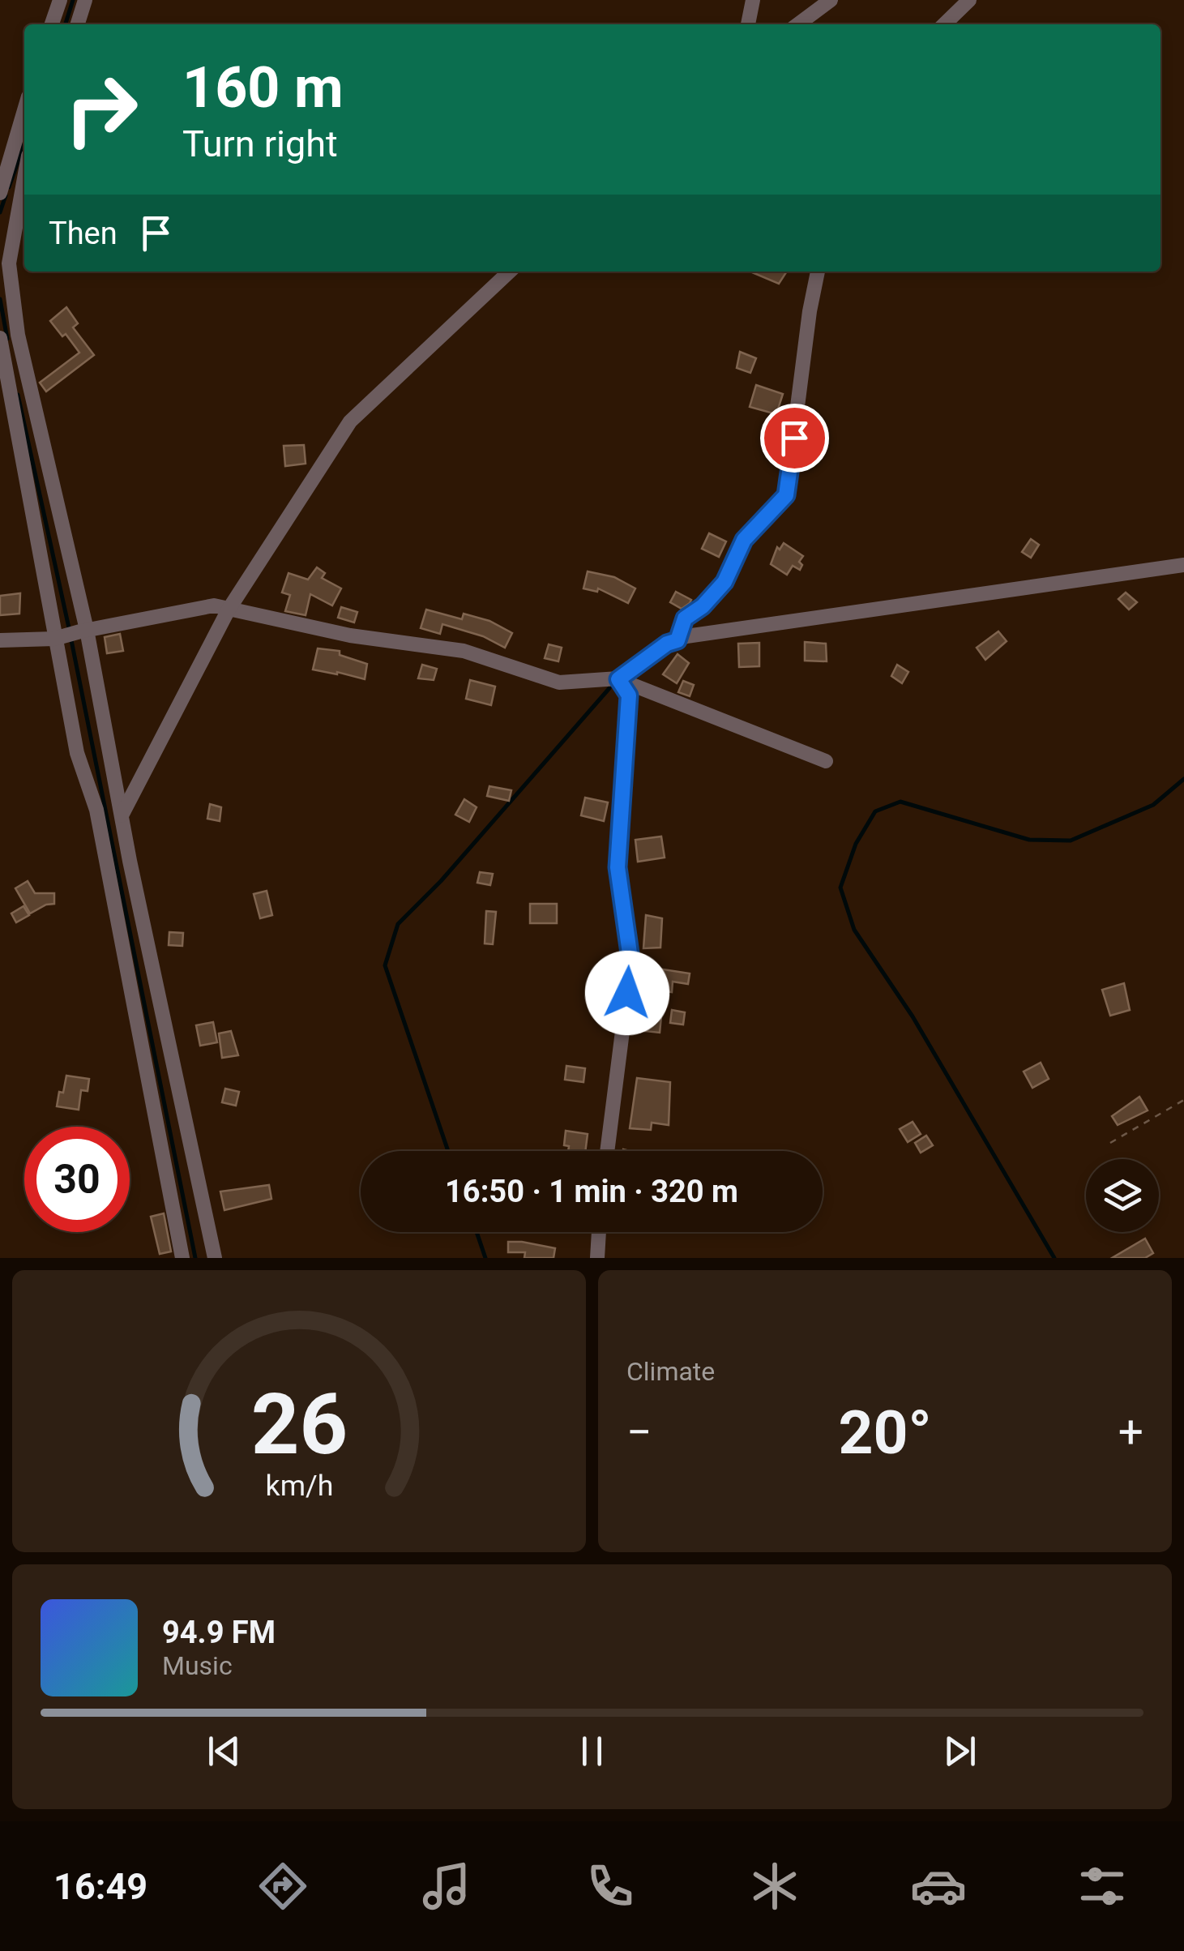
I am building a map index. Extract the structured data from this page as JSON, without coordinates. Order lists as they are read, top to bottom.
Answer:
{
  "page": {
    "turn": ["160 m", "Turn right"],
    "then": "Then",
    "limit": "30",
    "trip": "16:50 · 1 min · 320 m",
    "tile": "Climate",
    "heat": ["−", "20°", "+"],
    "song": ["94.9 FM", "Music"],
    "tabs": "16:49",
    "gauge": ["26", "km/h"]
  }
}
